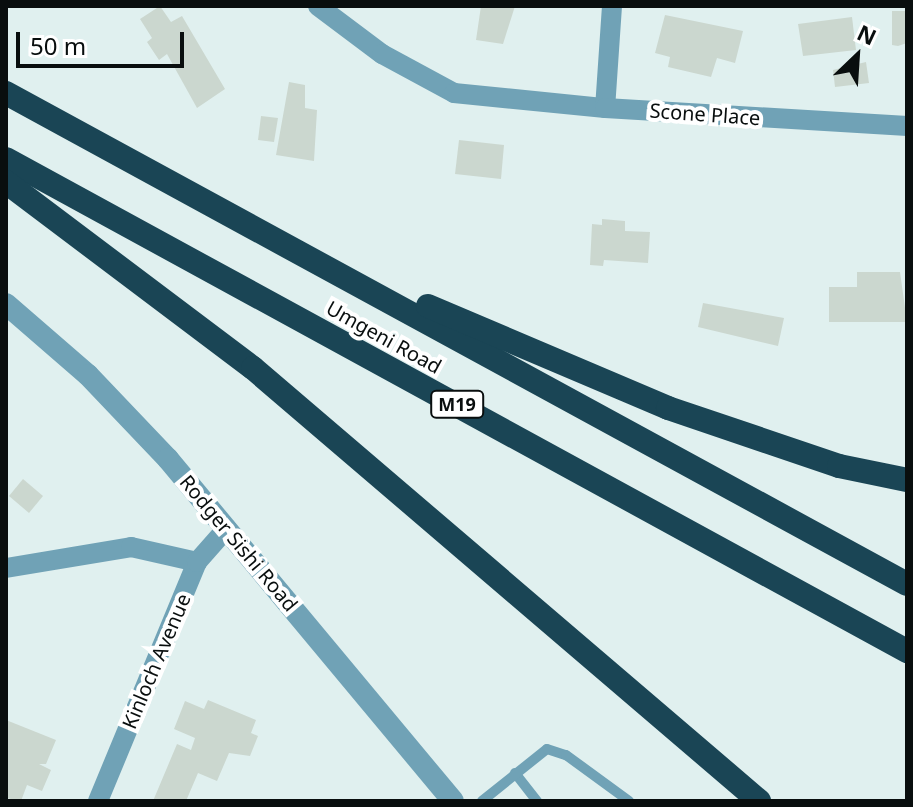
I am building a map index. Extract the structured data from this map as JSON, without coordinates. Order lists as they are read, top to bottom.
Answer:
{
  "streets": {
    "highway": ["Umgeni Road", "M19"],
    "street": ["Scone Place", "Rodger Sishi Road", "Kinloch Avenue"]
  },
  "crossings": [
    ["Rodger Sishi Road", "Kinloch Avenue"]
  ],
  "scale_bar": "50 m",
  "north": "top right"
}
